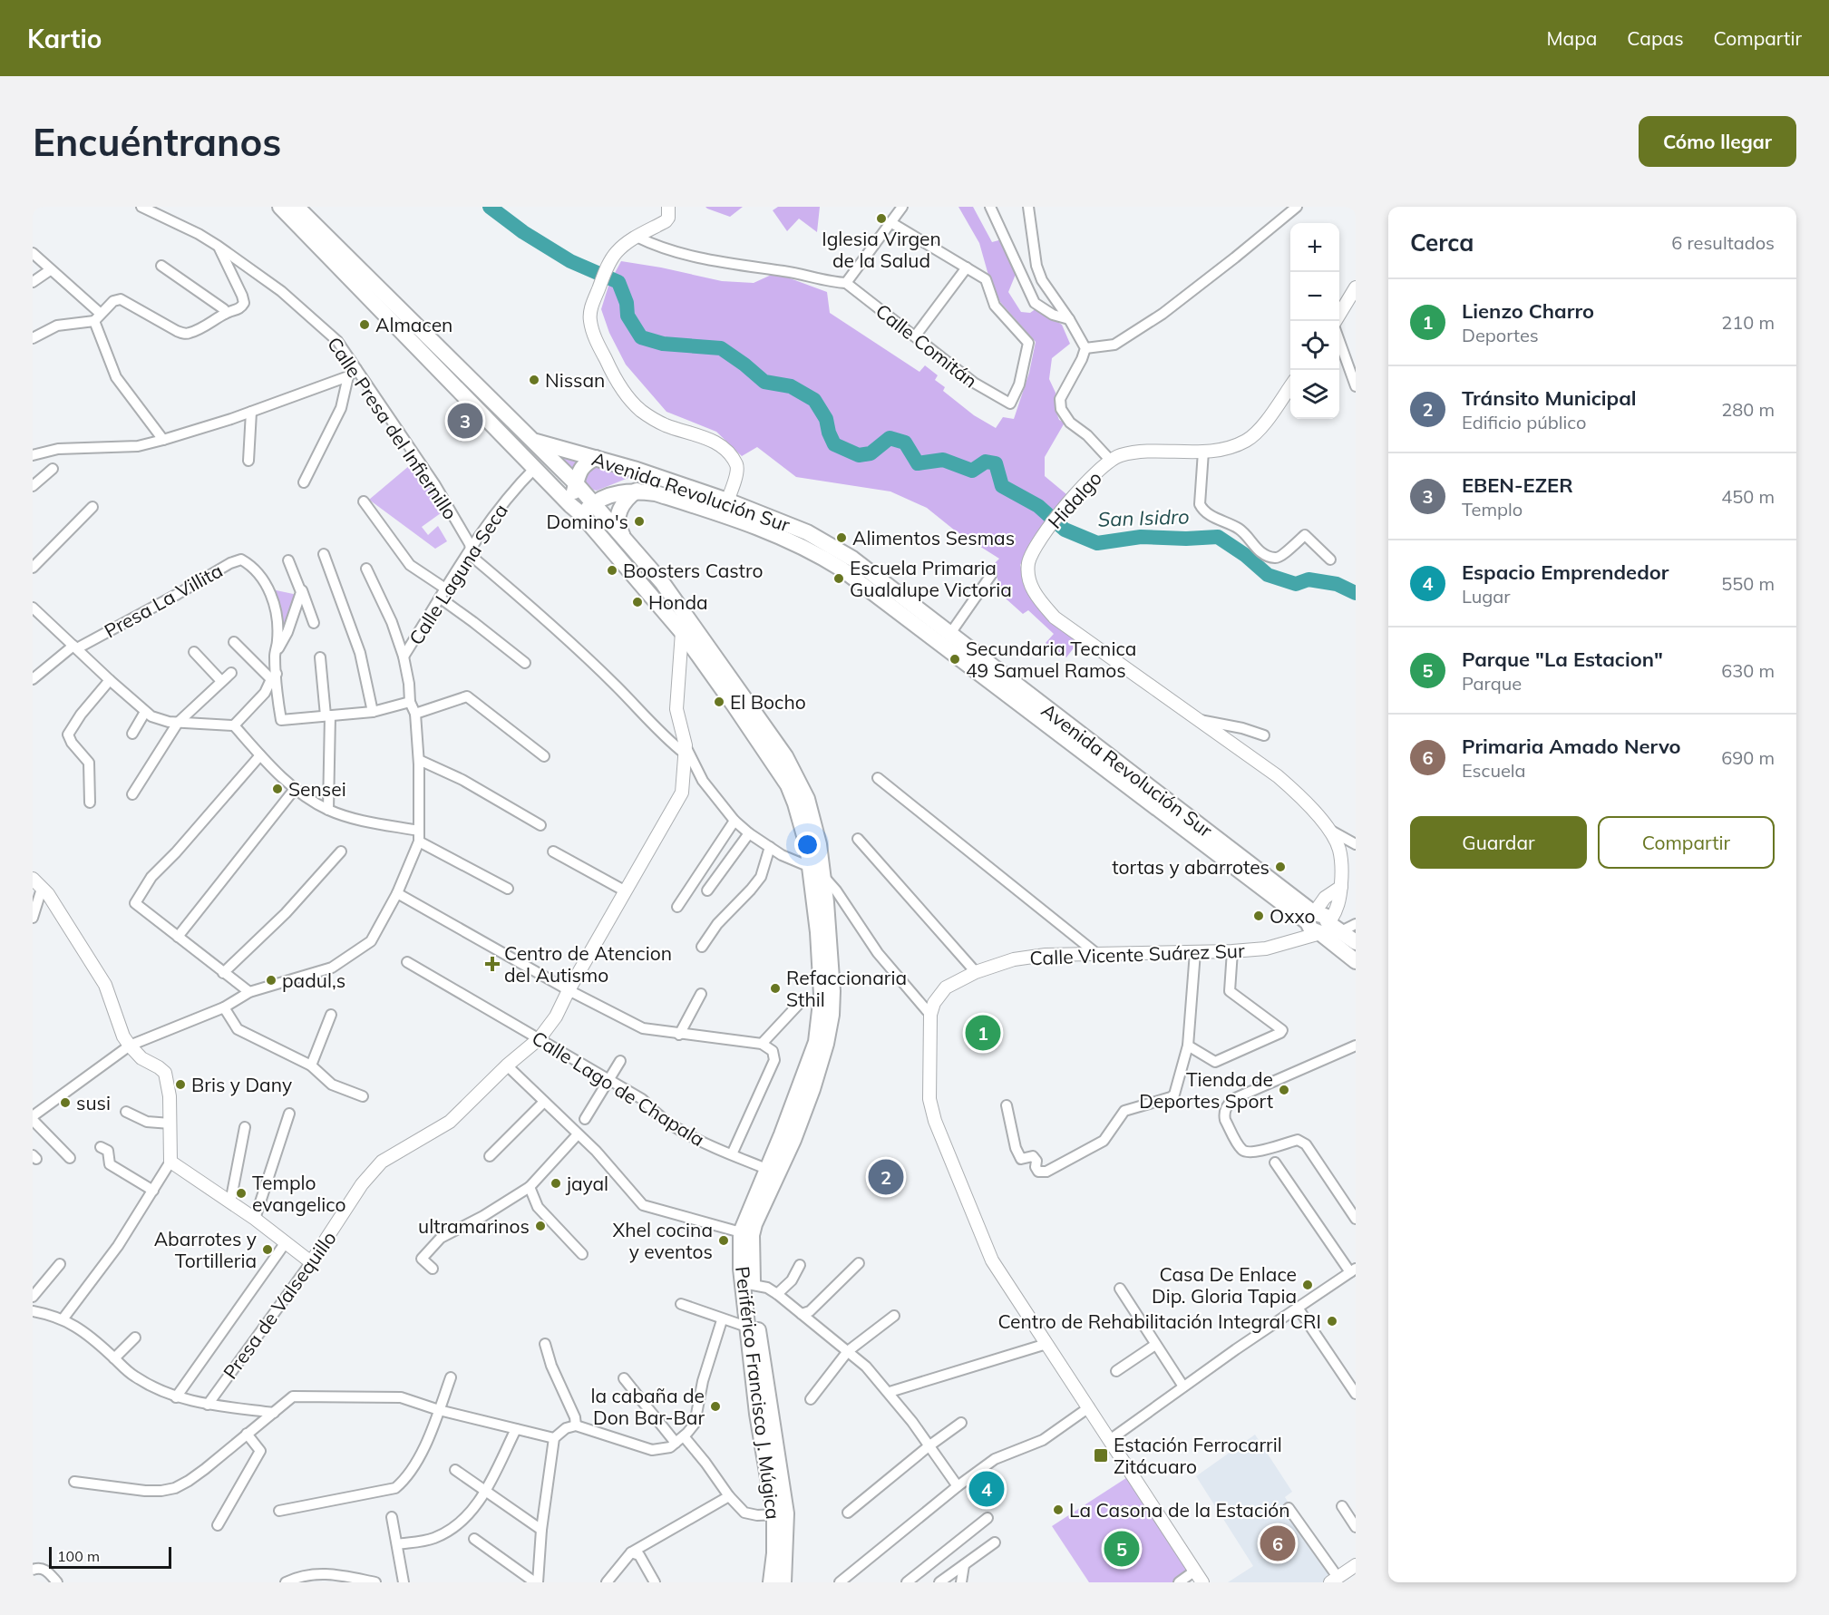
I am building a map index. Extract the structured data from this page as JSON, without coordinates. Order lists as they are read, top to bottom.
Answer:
{
  "streets": {
    "main road": ["Avenida Revolución Sur", "Periférico Francisco J. Múgica"],
    "street": [
      "Calle Comitán",
      "Calle Presa del Infiernillo",
      "Hidalgo",
      "Calle Laguna Seca",
      "Presa La Villita",
      "Calle Vicente Suárez Sur",
      "Calle Lago de Chapala",
      "Presa de Valsequillo"
    ]
  },
  "crossings": [
    ["Calle Presa del Infiernillo", "Calle Laguna Seca"],
    ["Calle Presa del Infiernillo", "Presa de Valsequillo"],
    ["Calle Presa del Infiernillo", "Periférico Francisco J. Múgica"],
    ["Avenida Revolución Sur", "Hidalgo"],
    ["Avenida Revolución Sur", "Calle Vicente Suárez Sur"],
    ["Avenida Revolución Sur", "Periférico Francisco J. Múgica"],
    ["Hidalgo", "Calle Vicente Suárez Sur"],
    ["Calle Laguna Seca", "Periférico Francisco J. Múgica"],
    ["Calle Lago de Chapala", "Presa de Valsequillo"],
    ["Calle Lago de Chapala", "Periférico Francisco J. Múgica"],
    ["Presa de Valsequillo", "Periférico Francisco J. Múgica"]
  ],
  "water": ["San Isidro"],
  "places": {
    "other": [
      "Iglesia Virgen de la Salud",
      "Almacen",
      "Nissan",
      "Domino's",
      "Alimentos Sesmas",
      "Boosters Castro",
      "Escuela Primaria Gualalupe Victoria",
      "Honda",
      "Secundaria Tecnica 49 Samuel Ramos",
      "El Bocho",
      "Sensei",
      "tortas y abarrotes",
      "Oxxo",
      "padul,s",
      "Refaccionaria Sthil",
      "Bris y Dany",
      "Tienda de Deportes Sport",
      "susi",
      "jayal",
      "Templo evangelico",
      "ultramarinos",
      "Xhel cocina y eventos",
      "Abarrotes y Tortilleria",
      "Casa De Enlace Dip. Gloria Tapia",
      "Centro de Rehabilitación Integral CRI",
      "la cabaña de Don Bar-Bar",
      "La Casona de la Estación"
    ],
    "health": ["Centro de Atencion del Autismo"],
    "transit": ["Estación Ferrocarril Zitácuaro"]
  },
  "scale_bar": "100 m",
  "page": {
    "header": "Kartio",
    "nav": ["Mapa", "Capas", "Compartir"],
    "buttons": [
      "Cómo llegar",
      ["Guardar", "Compartir"]
    ],
    "title": "Encuéntranos",
    "heading": ["Cerca", "6 resultados"],
    "map_buttons": ["+", "−"],
    "list": [
      {
        "mark": "1",
        "name": "Lienzo Charro",
        "note": "Deportes",
        "value": "210 m"
      },
      {
        "mark": "2",
        "name": "Tránsito Municipal",
        "note": "Edificio público",
        "value": "280 m"
      },
      {
        "mark": "3",
        "name": "EBEN-EZER",
        "note": "Templo",
        "value": "450 m"
      },
      {
        "mark": "4",
        "name": "Espacio Emprendedor",
        "note": "Lugar",
        "value": "550 m"
      },
      {
        "mark": "5",
        "name": "Parque \"La Estacion\"",
        "note": "Parque",
        "value": "630 m"
      },
      {
        "mark": "6",
        "name": "Primaria Amado Nervo",
        "note": "Escuela",
        "value": "690 m"
      }
    ],
    "pins": [
      "3",
      "1",
      "2",
      "4",
      "6",
      "5"
    ],
    "scale": "100 m"
  }
}
